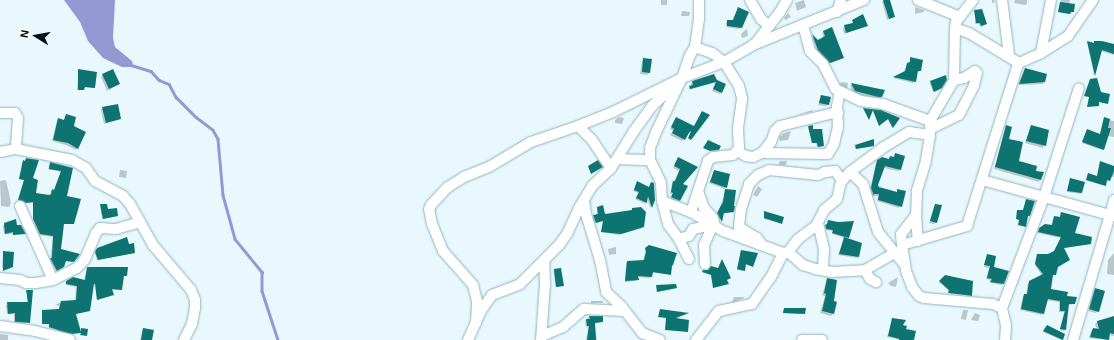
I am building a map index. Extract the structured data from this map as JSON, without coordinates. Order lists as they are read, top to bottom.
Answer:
{
  "north": "left"
}
